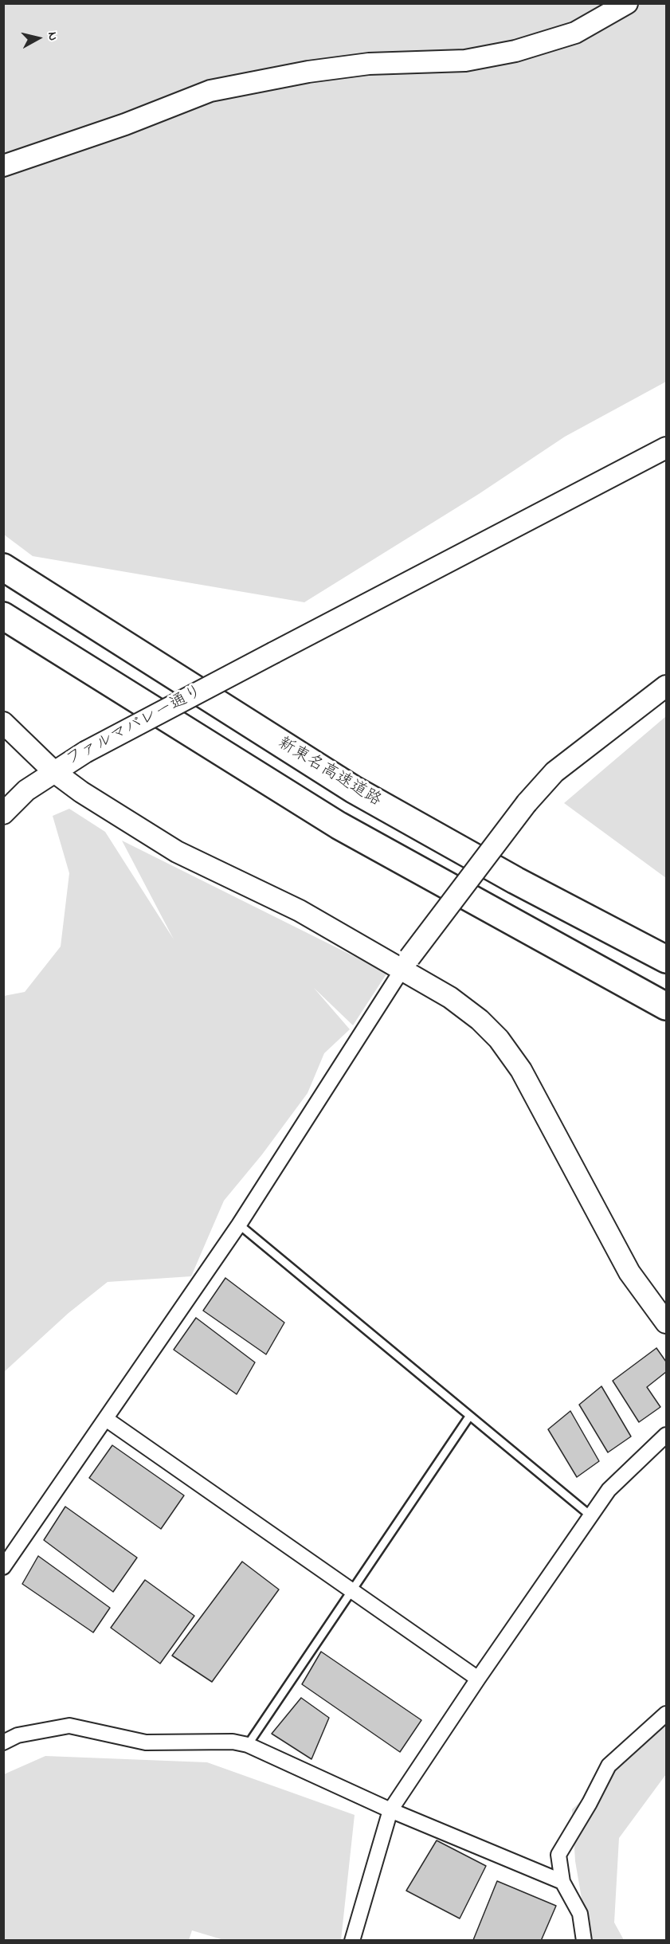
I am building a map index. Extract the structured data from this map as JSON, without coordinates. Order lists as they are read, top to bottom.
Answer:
{
  "streets": {
    "highway": ["新東名高速道路"],
    "street": ["ファルマバレー通り"]
  },
  "north": "right"
}
